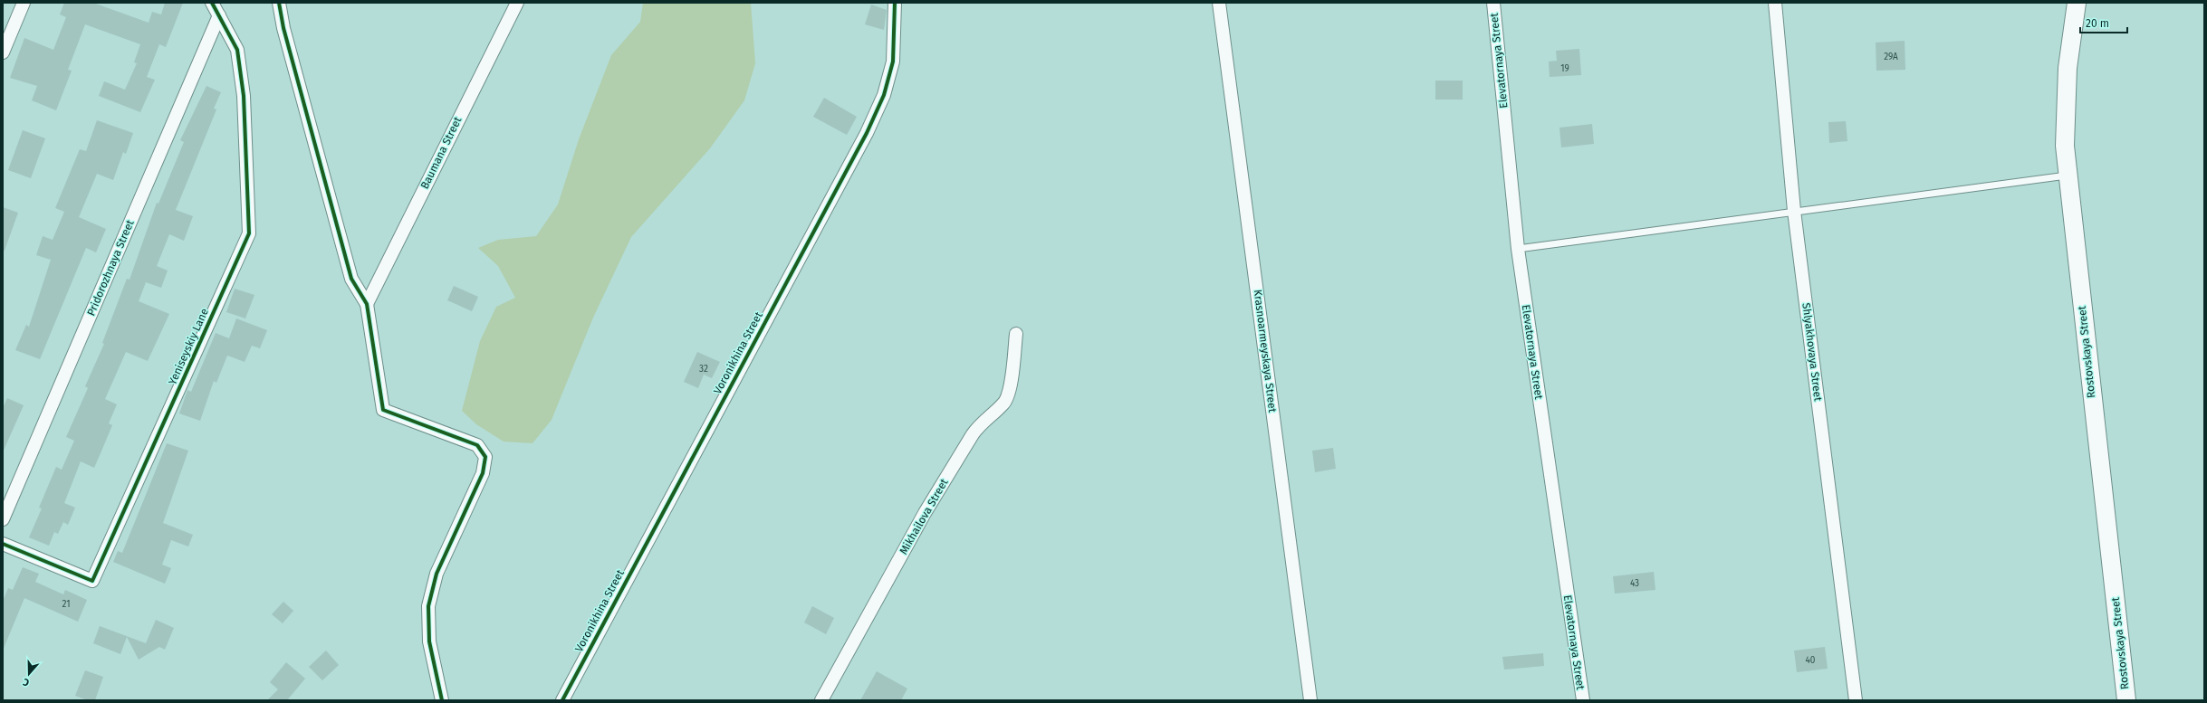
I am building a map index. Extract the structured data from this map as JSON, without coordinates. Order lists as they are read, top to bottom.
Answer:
{
  "streets": {
    "main road": ["Rostovskaya Street"],
    "street": [
      "Elevatornaya Street",
      "Baumana Street",
      "Pridorozhnaya Street",
      "Yeniseyskiy Lane",
      "Krasnoarmeyskaya Street",
      "Shlyakhovaya Street",
      "Voronikhina Street",
      "Mikhailova Street"
    ]
  },
  "crossings": [
    ["Pridorozhnaya Street", "Yeniseyskiy Lane"]
  ],
  "house_numbers": [
    "29А",
    "19",
    "32",
    "43",
    "21",
    "40"
  ],
  "scale_bar": "20 m",
  "north": "bottom"
}
